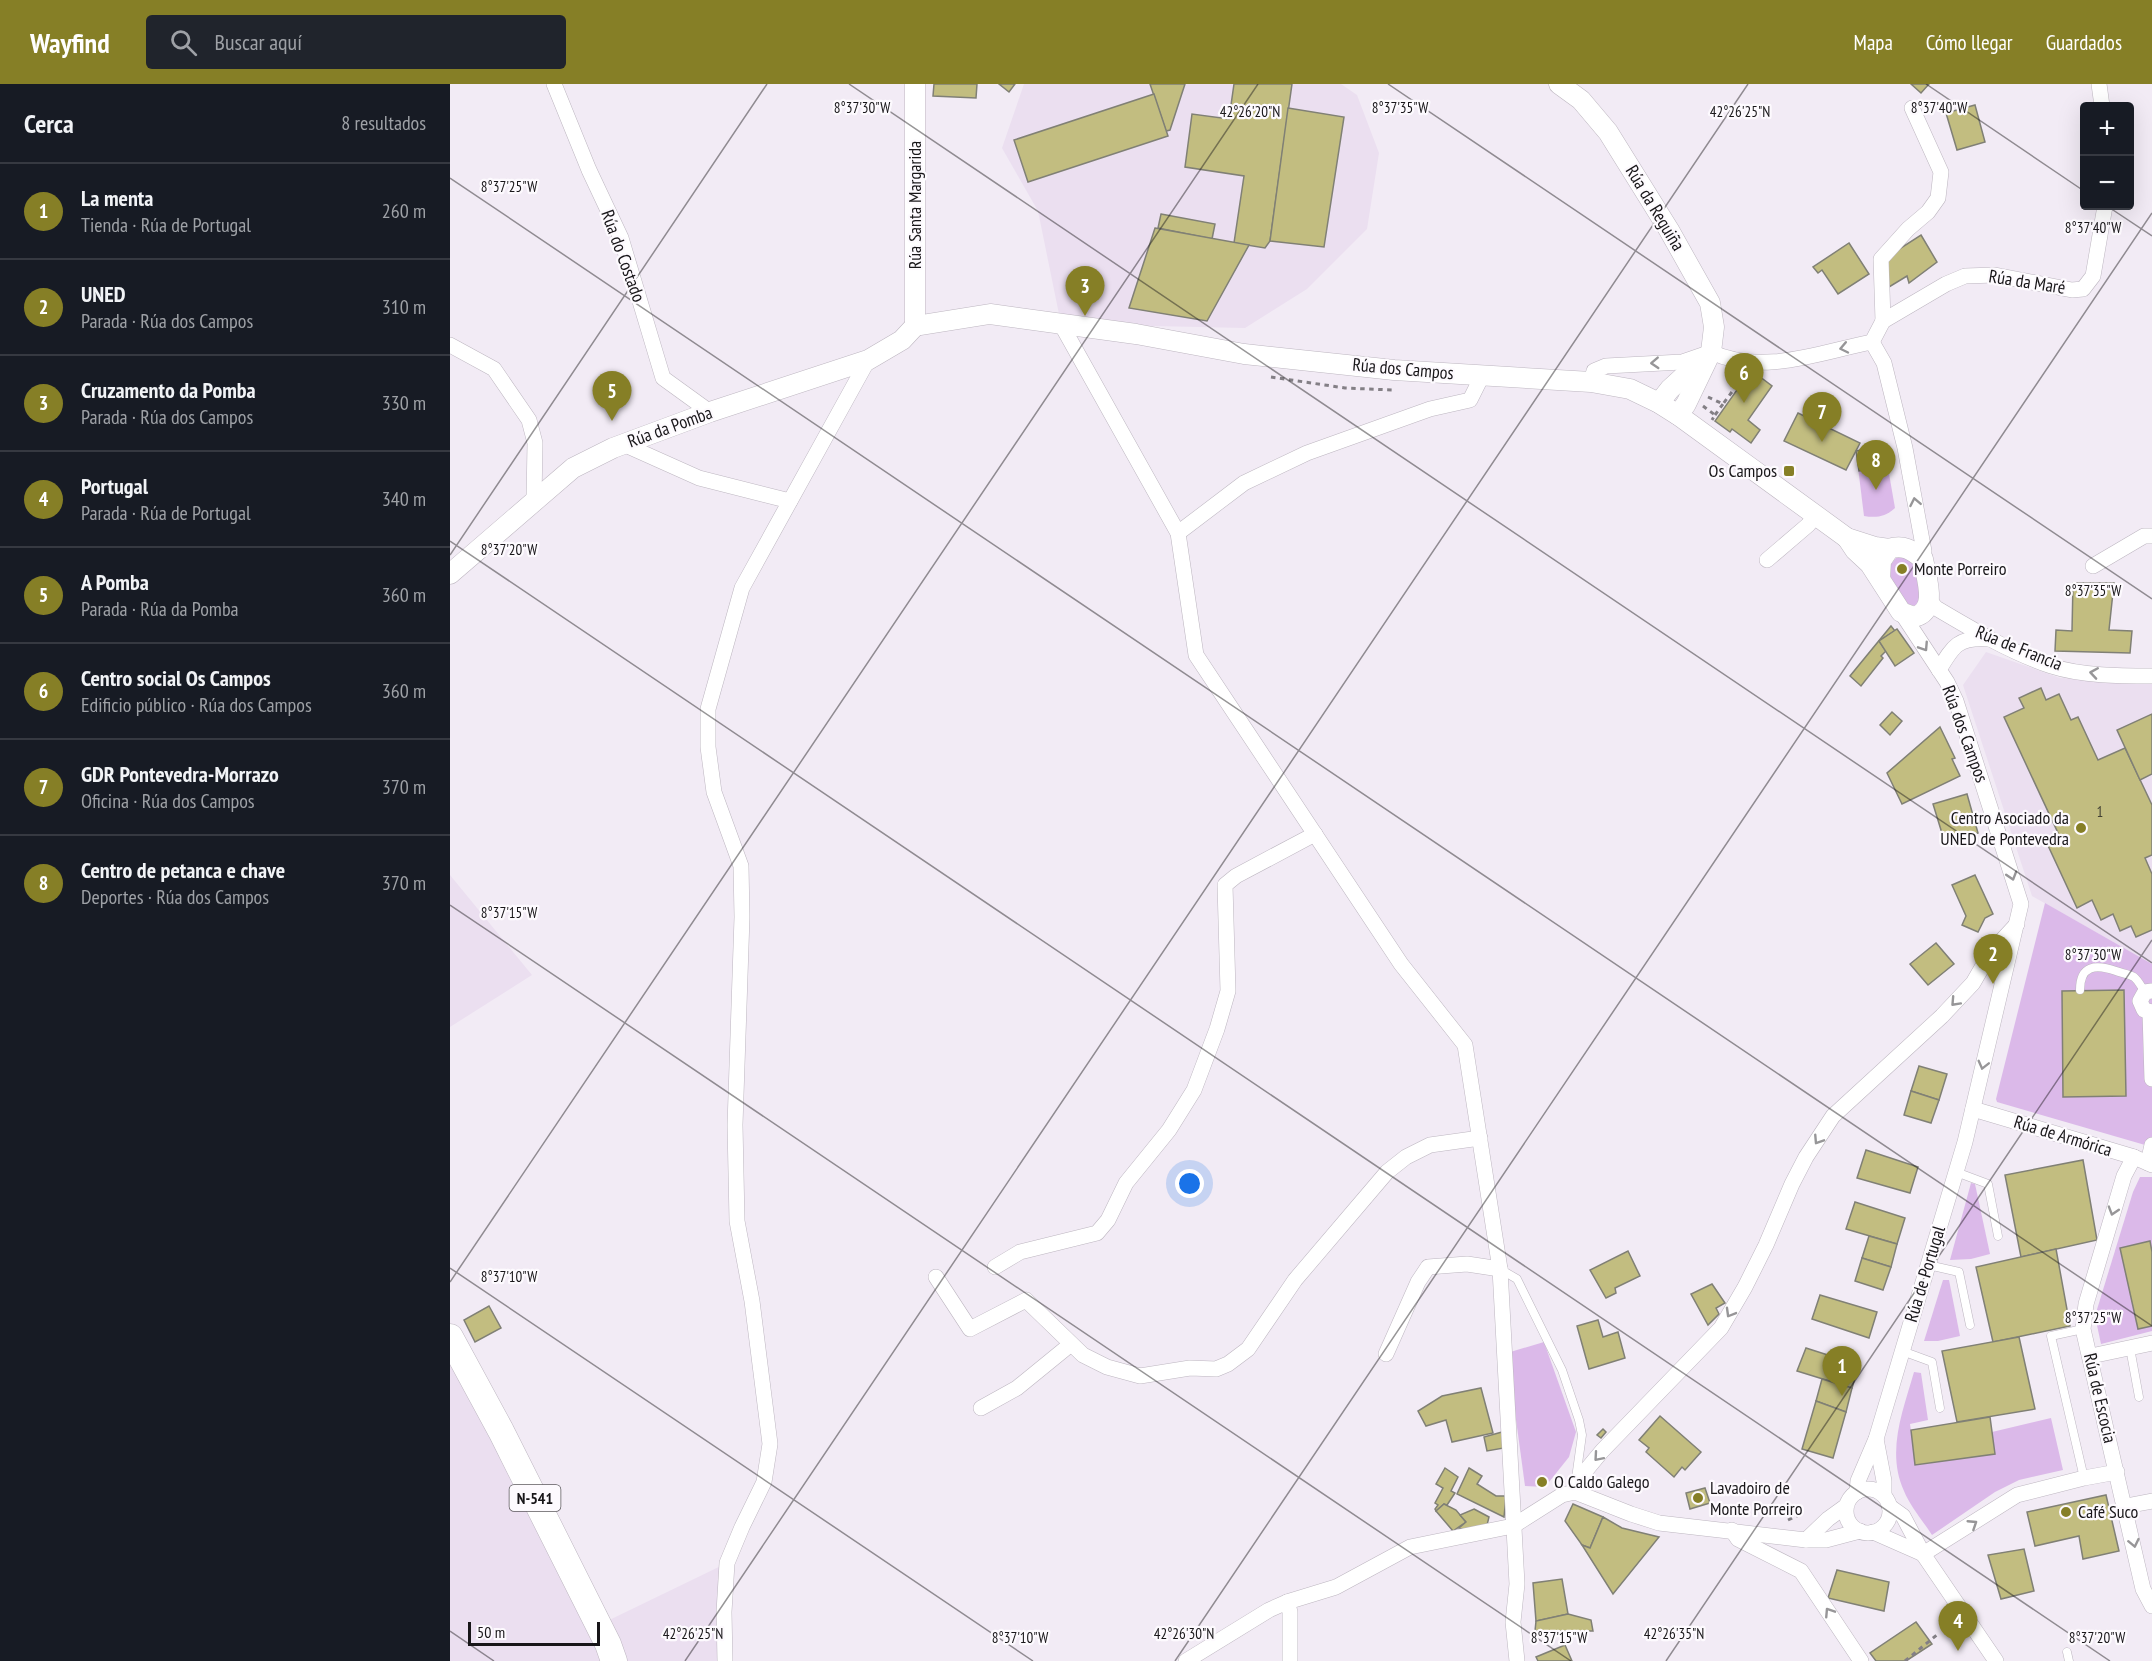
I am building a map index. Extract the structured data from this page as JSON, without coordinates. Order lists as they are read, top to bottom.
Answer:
{
  "streets": {
    "highway": ["N-541"],
    "street": [
      "Rúa Santa Margarida",
      "Rúa da Reguiña",
      "Rúa do Costado",
      "Rúa da Maré",
      "Rúa dos Campos",
      "Rúa da Pomba",
      "Rúa de Francia",
      "Rúa de Armórica",
      "Rúa de Portugal",
      "Rúa de Escocia"
    ]
  },
  "crossings": [
    ["Rúa Santa Margarida", "Rúa dos Campos"],
    ["Rúa Santa Margarida", "Rúa da Pomba"],
    ["Rúa da Reguiña", "Rúa dos Campos"],
    ["Rúa do Costado", "Rúa da Pomba"],
    ["Rúa dos Campos", "Rúa da Pomba"],
    ["Rúa dos Campos", "Rúa de Francia"],
    ["Rúa dos Campos", "Rúa de Armórica"],
    ["Rúa dos Campos", "Rúa de Portugal"],
    ["Rúa de Armórica", "Rúa de Portugal"],
    ["Rúa de Armórica", "Rúa de Escocia"]
  ],
  "one_way": ["Rúa de Francia", "Rúa de Escocia"],
  "places": {
    "transit": ["Os Campos"],
    "other": [
      "Monte Porreiro",
      "Centro Asociado da UNED de Pontevedra",
      "O Caldo Galego",
      "Lavadoiro de Monte Porreiro",
      "Café Suco"
    ]
  },
  "house_numbers": ["1"],
  "scale_bar": "50 m",
  "page": {
    "header": "Wayfind",
    "search": "Buscar aquí",
    "nav": ["Mapa", "Cómo llegar", "Guardados"],
    "heading": ["Cerca", "8 resultados"],
    "map_buttons": ["+", "−"],
    "list": [
      {
        "mark": "1",
        "name": "La menta",
        "note": "Tienda · Rúa de Portugal",
        "value": "260 m"
      },
      {
        "mark": "2",
        "name": "UNED",
        "note": "Parada · Rúa dos Campos",
        "value": "310 m"
      },
      {
        "mark": "3",
        "name": "Cruzamento da Pomba",
        "note": "Parada · Rúa dos Campos",
        "value": "330 m"
      },
      {
        "mark": "4",
        "name": "Portugal",
        "note": "Parada · Rúa de Portugal",
        "value": "340 m"
      },
      {
        "mark": "5",
        "name": "A Pomba",
        "note": "Parada · Rúa da Pomba",
        "value": "360 m"
      },
      {
        "mark": "6",
        "name": "Centro social Os Campos",
        "note": "Edificio público · Rúa dos Campos",
        "value": "360 m"
      },
      {
        "mark": "7",
        "name": "GDR Pontevedra-Morrazo",
        "note": "Oficina · Rúa dos Campos",
        "value": "370 m"
      },
      {
        "mark": "8",
        "name": "Centro de petanca e chave",
        "note": "Deportes · Rúa dos Campos",
        "value": "370 m"
      }
    ],
    "pins": [
      "3",
      "6",
      "5",
      "7",
      "8",
      "2",
      "1",
      "4"
    ],
    "scale": "50 m"
  },
  "coordinates": [
    "8°37'35\"W",
    "8°37'30\"W",
    "8°37'40\"W",
    "42°26'20\"N",
    "42°26'25\"N",
    "8°37'25\"W",
    "8°37'20\"W",
    "8°37'15\"W",
    "8°37'10\"W",
    "42°26'30\"N",
    "42°26'35\"N"
  ]
}
